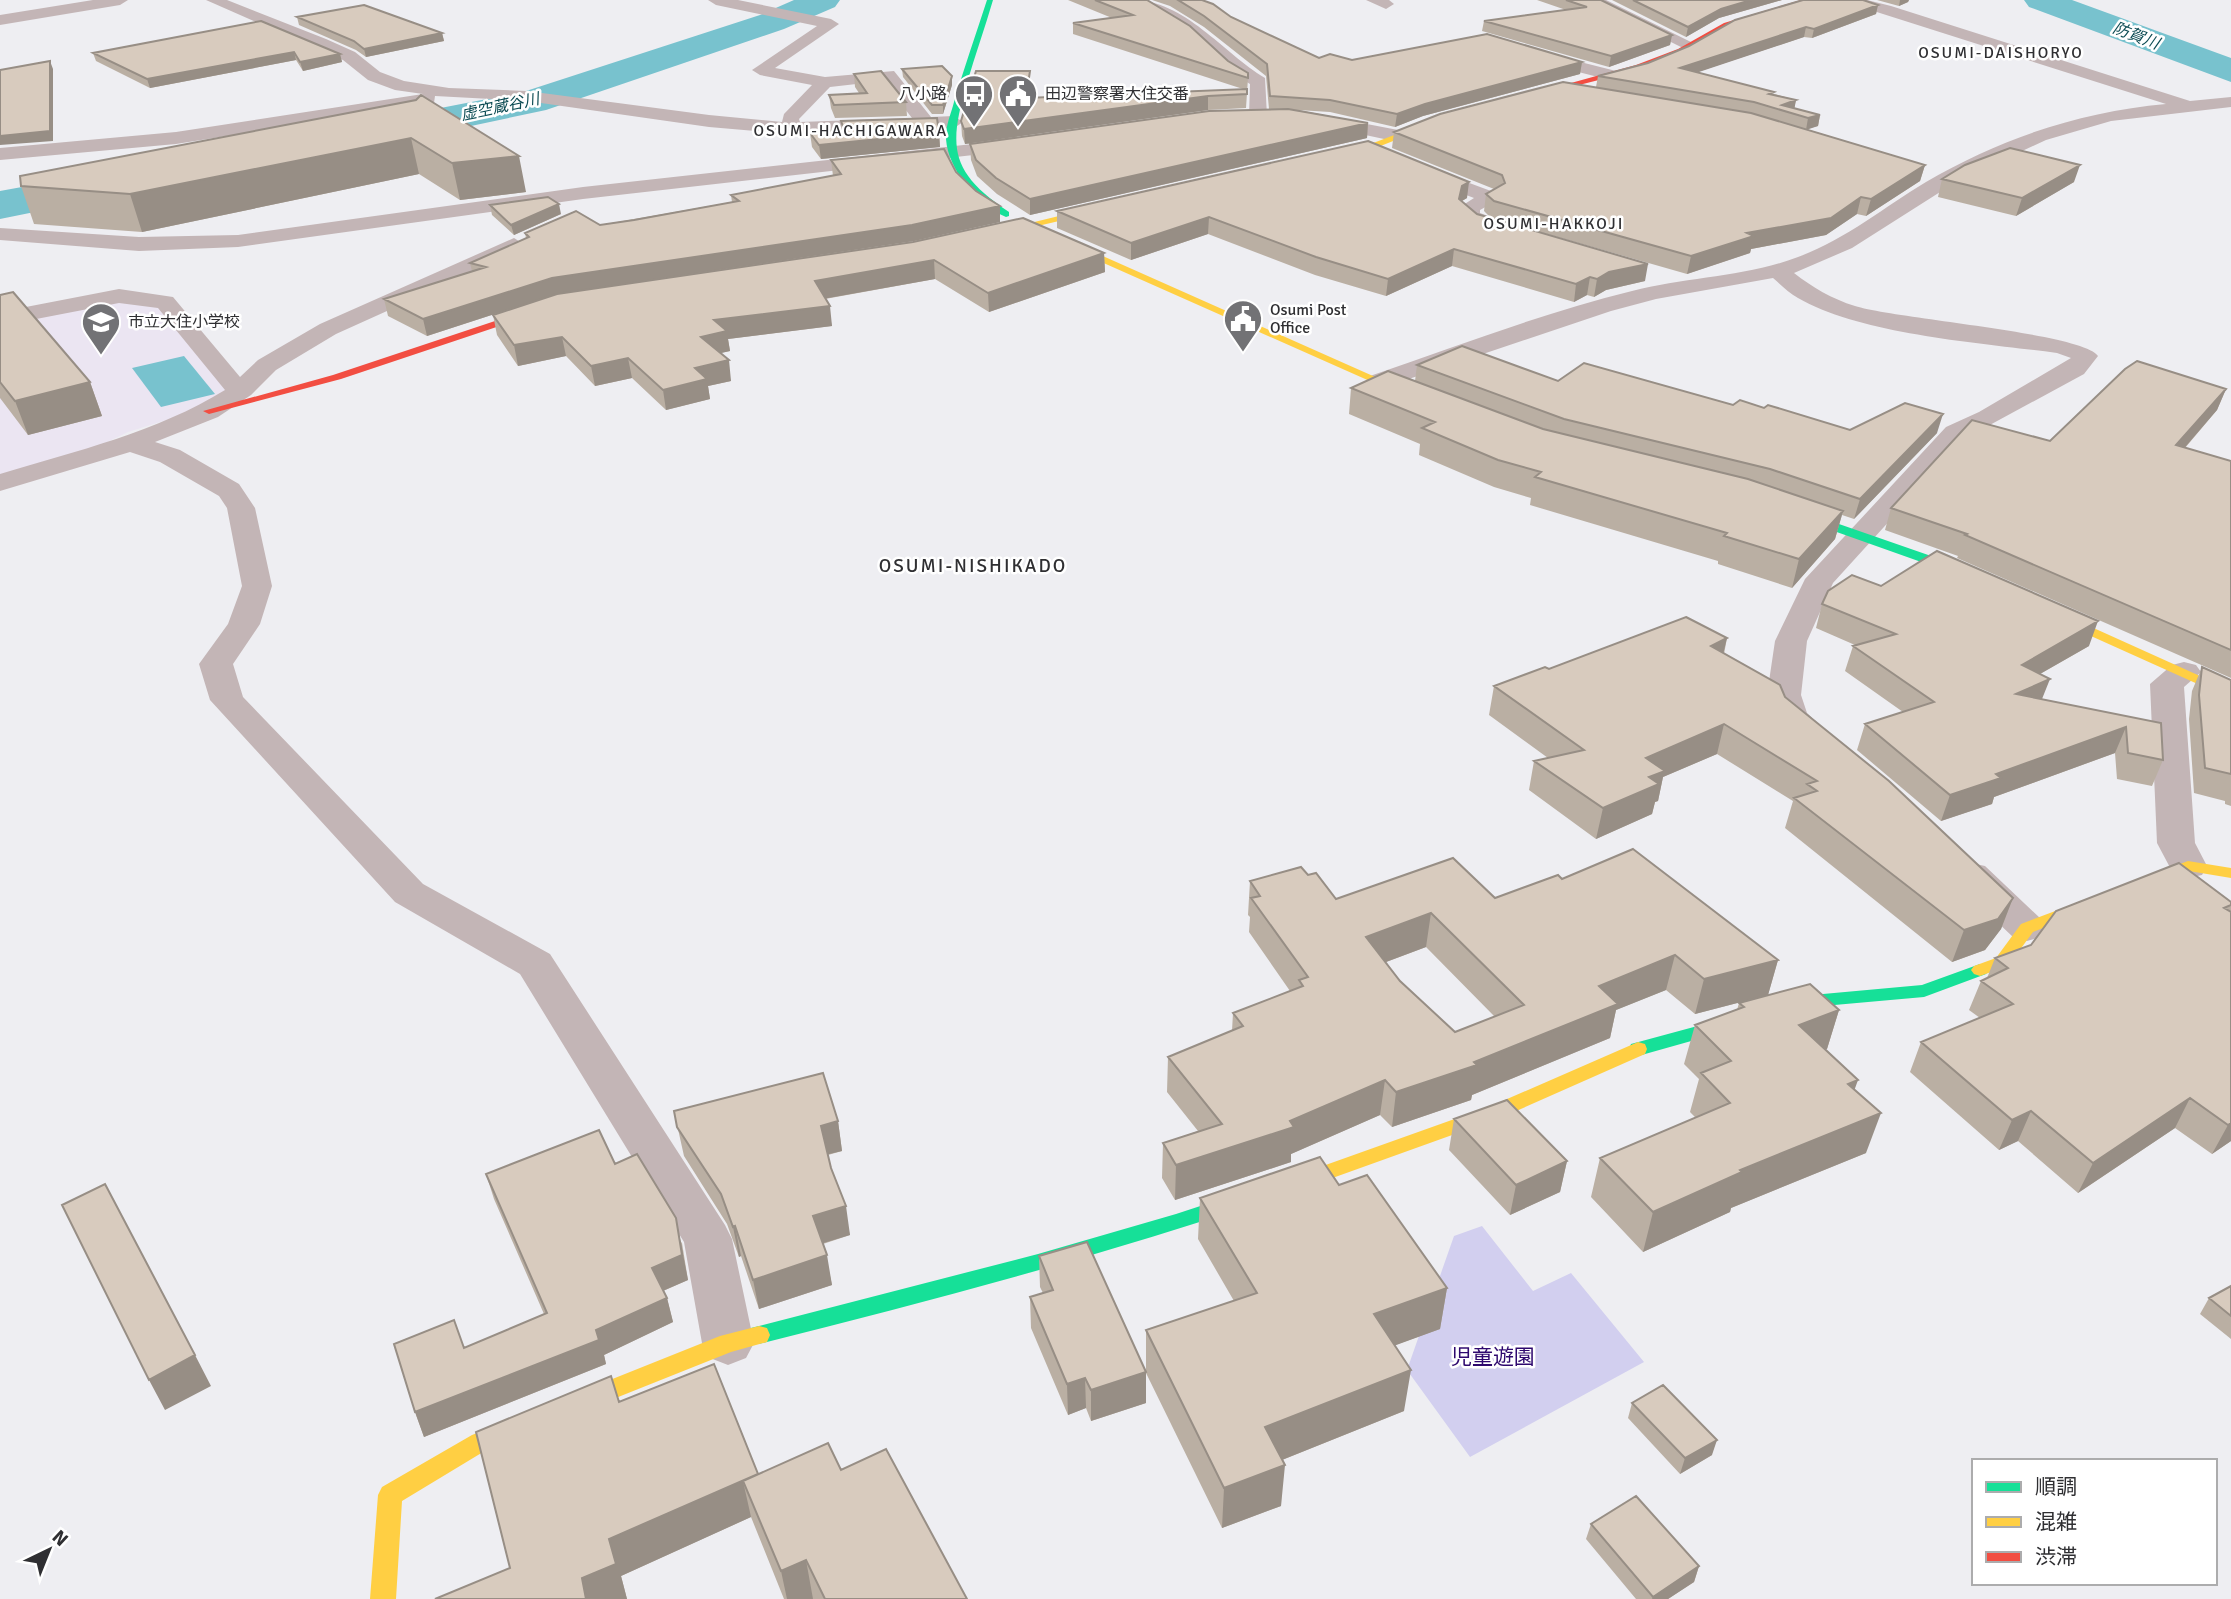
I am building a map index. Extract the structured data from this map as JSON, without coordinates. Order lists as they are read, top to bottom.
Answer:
{
  "districts": [
    "OSUMI-DAISHORYO",
    "OSUMI-HACHIGAWARA",
    "OSUMI-HAKKOJI",
    "OSUMI-NISHIKADO"
  ],
  "water": ["防賀川", "虚空蔵谷川"],
  "parks": ["児童遊園"],
  "places": {
    "bus stop": ["八小路"],
    "public building": ["田辺警察署大住交番", "Osumi Post Office"],
    "school or university": ["市立大住小学校"]
  },
  "legend": ["順調", "混雑", "渋滞"],
  "north": "top right"
}
